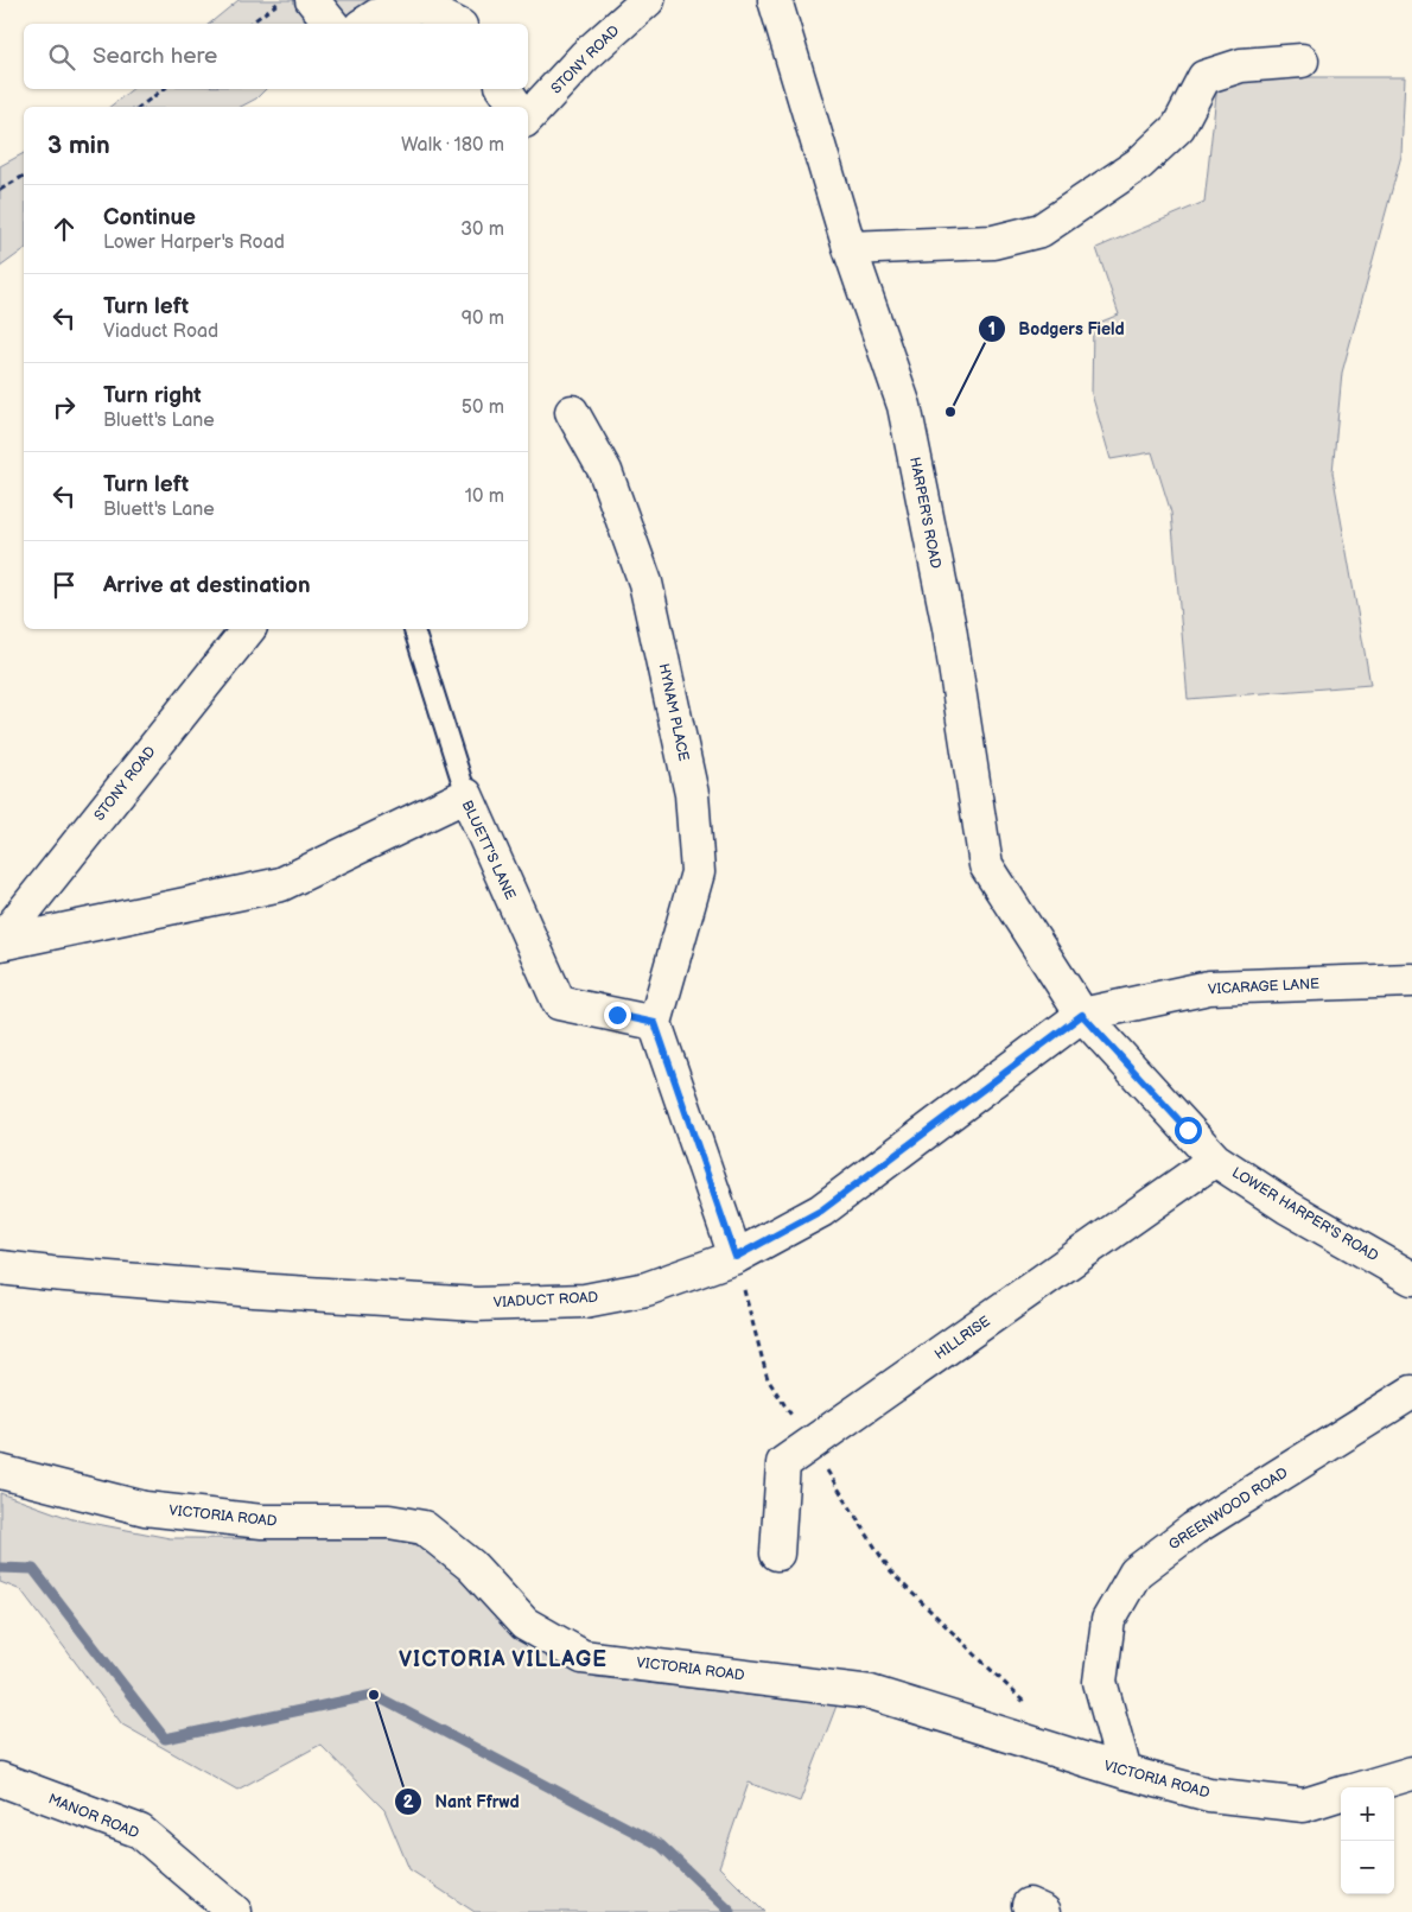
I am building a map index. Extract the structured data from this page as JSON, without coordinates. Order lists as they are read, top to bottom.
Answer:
{
  "streets": {
    "street": [
      "STONY ROAD",
      "HARPER'S ROAD",
      "HYNAM PLACE",
      "BLUETT'S LANE",
      "VICARAGE LANE",
      "LOWER HARPER'S ROAD",
      "VIADUCT ROAD",
      "HILLRISE",
      "GREENWOOD ROAD",
      "VICTORIA ROAD",
      "MANOR ROAD"
    ]
  },
  "crossings": [
    ["STONY ROAD", "BLUETT'S LANE"],
    ["HARPER'S ROAD", "VICARAGE LANE"],
    ["HARPER'S ROAD", "LOWER HARPER'S ROAD"],
    ["HARPER'S ROAD", "VIADUCT ROAD"],
    ["HYNAM PLACE", "BLUETT'S LANE"],
    ["VICARAGE LANE", "LOWER HARPER'S ROAD"],
    ["VICARAGE LANE", "VIADUCT ROAD"],
    ["LOWER HARPER'S ROAD", "VIADUCT ROAD"],
    ["LOWER HARPER'S ROAD", "HILLRISE"],
    ["GREENWOOD ROAD", "VICTORIA ROAD"]
  ],
  "districts": ["VICTORIA VILLAGE"],
  "places": ["Bodgers Field", "Nant Ffrwd"],
  "page": {
    "search": "Search here",
    "heading": ["3 min", "Walk · 180 m"],
    "list": [
      ["Continue", "Lower Harper's Road", "30 m"],
      ["Turn left", "Viaduct Road", "90 m"],
      ["Turn right", "Bluett's Lane", "50 m"],
      ["Turn left", "Bluett's Lane", "10 m"],
      "Arrive at destination"
    ],
    "map_buttons": ["+", "−"]
  }
}
